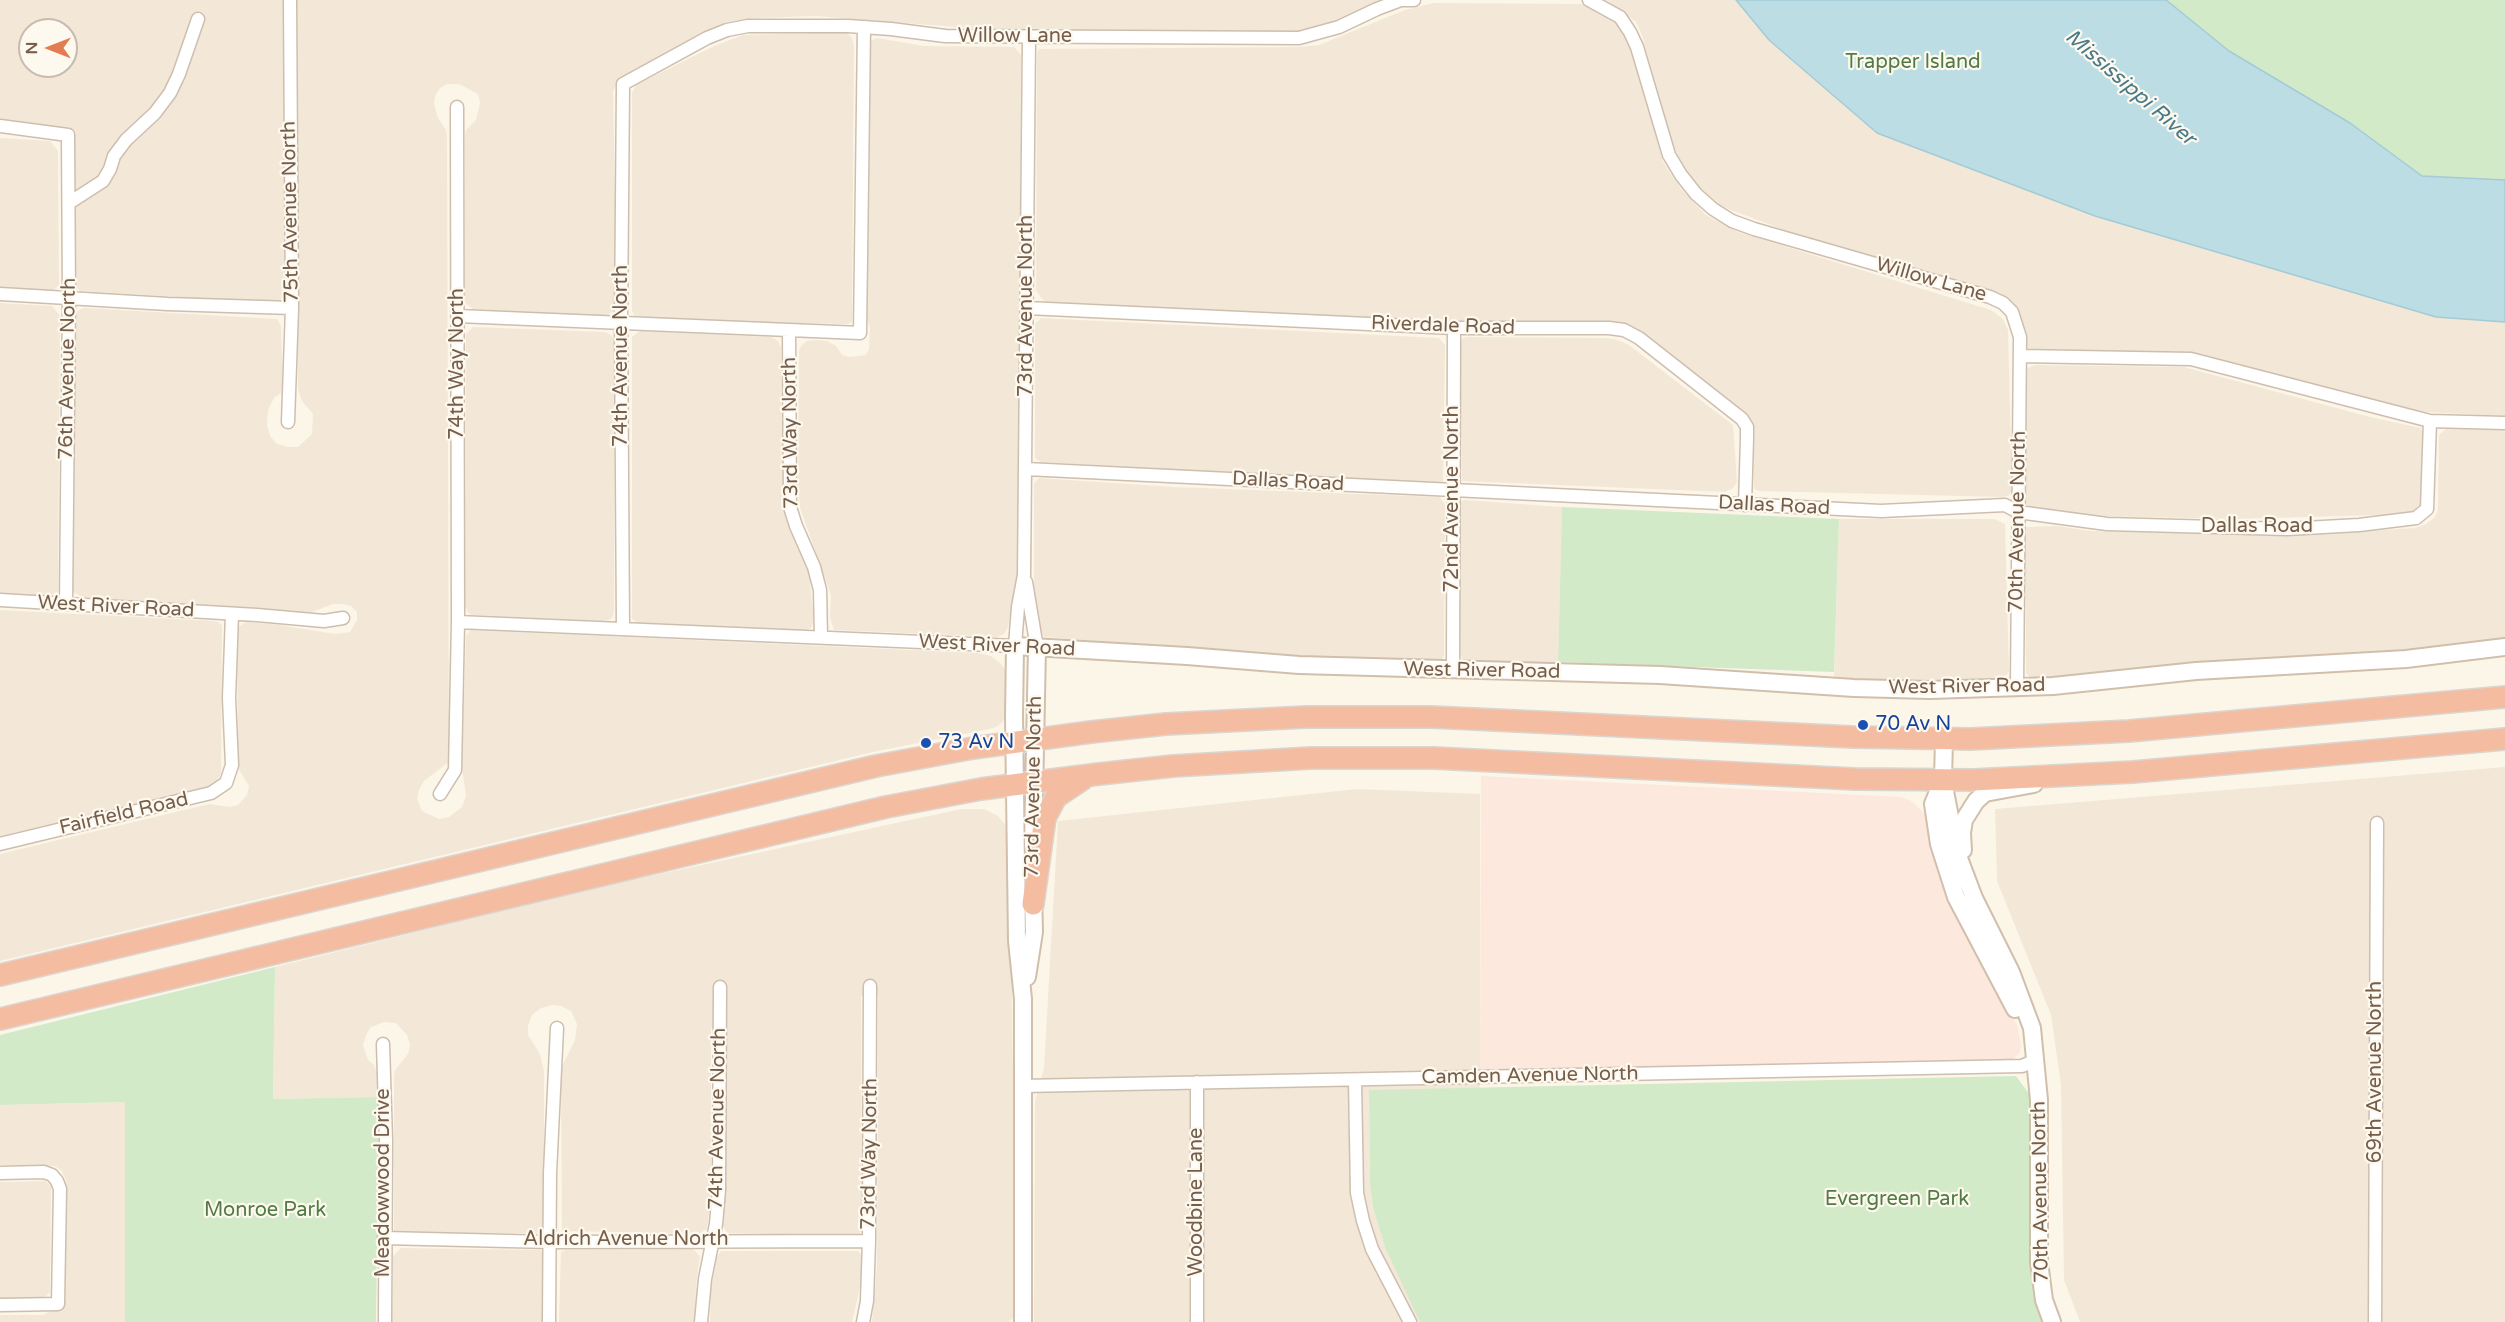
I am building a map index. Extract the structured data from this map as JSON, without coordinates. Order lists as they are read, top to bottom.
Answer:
{
  "streets": {
    "street": [
      "Willow Lane",
      "75th Avenue North",
      "73rd Avenue North",
      "Riverdale Road",
      "74th Avenue North",
      "74th Way North",
      "76th Avenue North",
      "73rd Way North",
      "Dallas Road",
      "72nd Avenue North",
      "70th Avenue North",
      "West River Road",
      "Fairfield Road",
      "69th Avenue North",
      "Camden Avenue North",
      "Meadowwood Drive",
      "Woodbine Lane",
      "Aldrich Avenue North"
    ]
  },
  "crossings": [
    ["Willow Lane", "73rd Avenue North"],
    ["Willow Lane", "74th Avenue North"],
    ["Willow Lane", "70th Avenue North"],
    ["73rd Avenue North", "Riverdale Road"],
    ["73rd Avenue North", "Dallas Road"],
    ["73rd Avenue North", "West River Road"],
    ["73rd Avenue North", "Camden Avenue North"],
    ["Riverdale Road", "Dallas Road"],
    ["Riverdale Road", "72nd Avenue North"],
    ["74th Avenue North", "West River Road"],
    ["74th Avenue North", "Aldrich Avenue North"],
    ["74th Way North", "West River Road"],
    ["76th Avenue North", "West River Road"],
    ["73rd Way North", "West River Road"],
    ["73rd Way North", "Aldrich Avenue North"],
    ["Dallas Road", "72nd Avenue North"],
    ["Dallas Road", "70th Avenue North"],
    ["72nd Avenue North", "West River Road"],
    ["70th Avenue North", "West River Road"],
    ["70th Avenue North", "Camden Avenue North"],
    ["West River Road", "Fairfield Road"],
    ["Camden Avenue North", "Woodbine Lane"],
    ["Meadowwood Drive", "Aldrich Avenue North"]
  ],
  "water": ["Mississippi River"],
  "parks": ["Trapper Island", "Evergreen Park", "Monroe Park"],
  "places": ["70 Av N", "73 Av N"],
  "north": "left"
}
